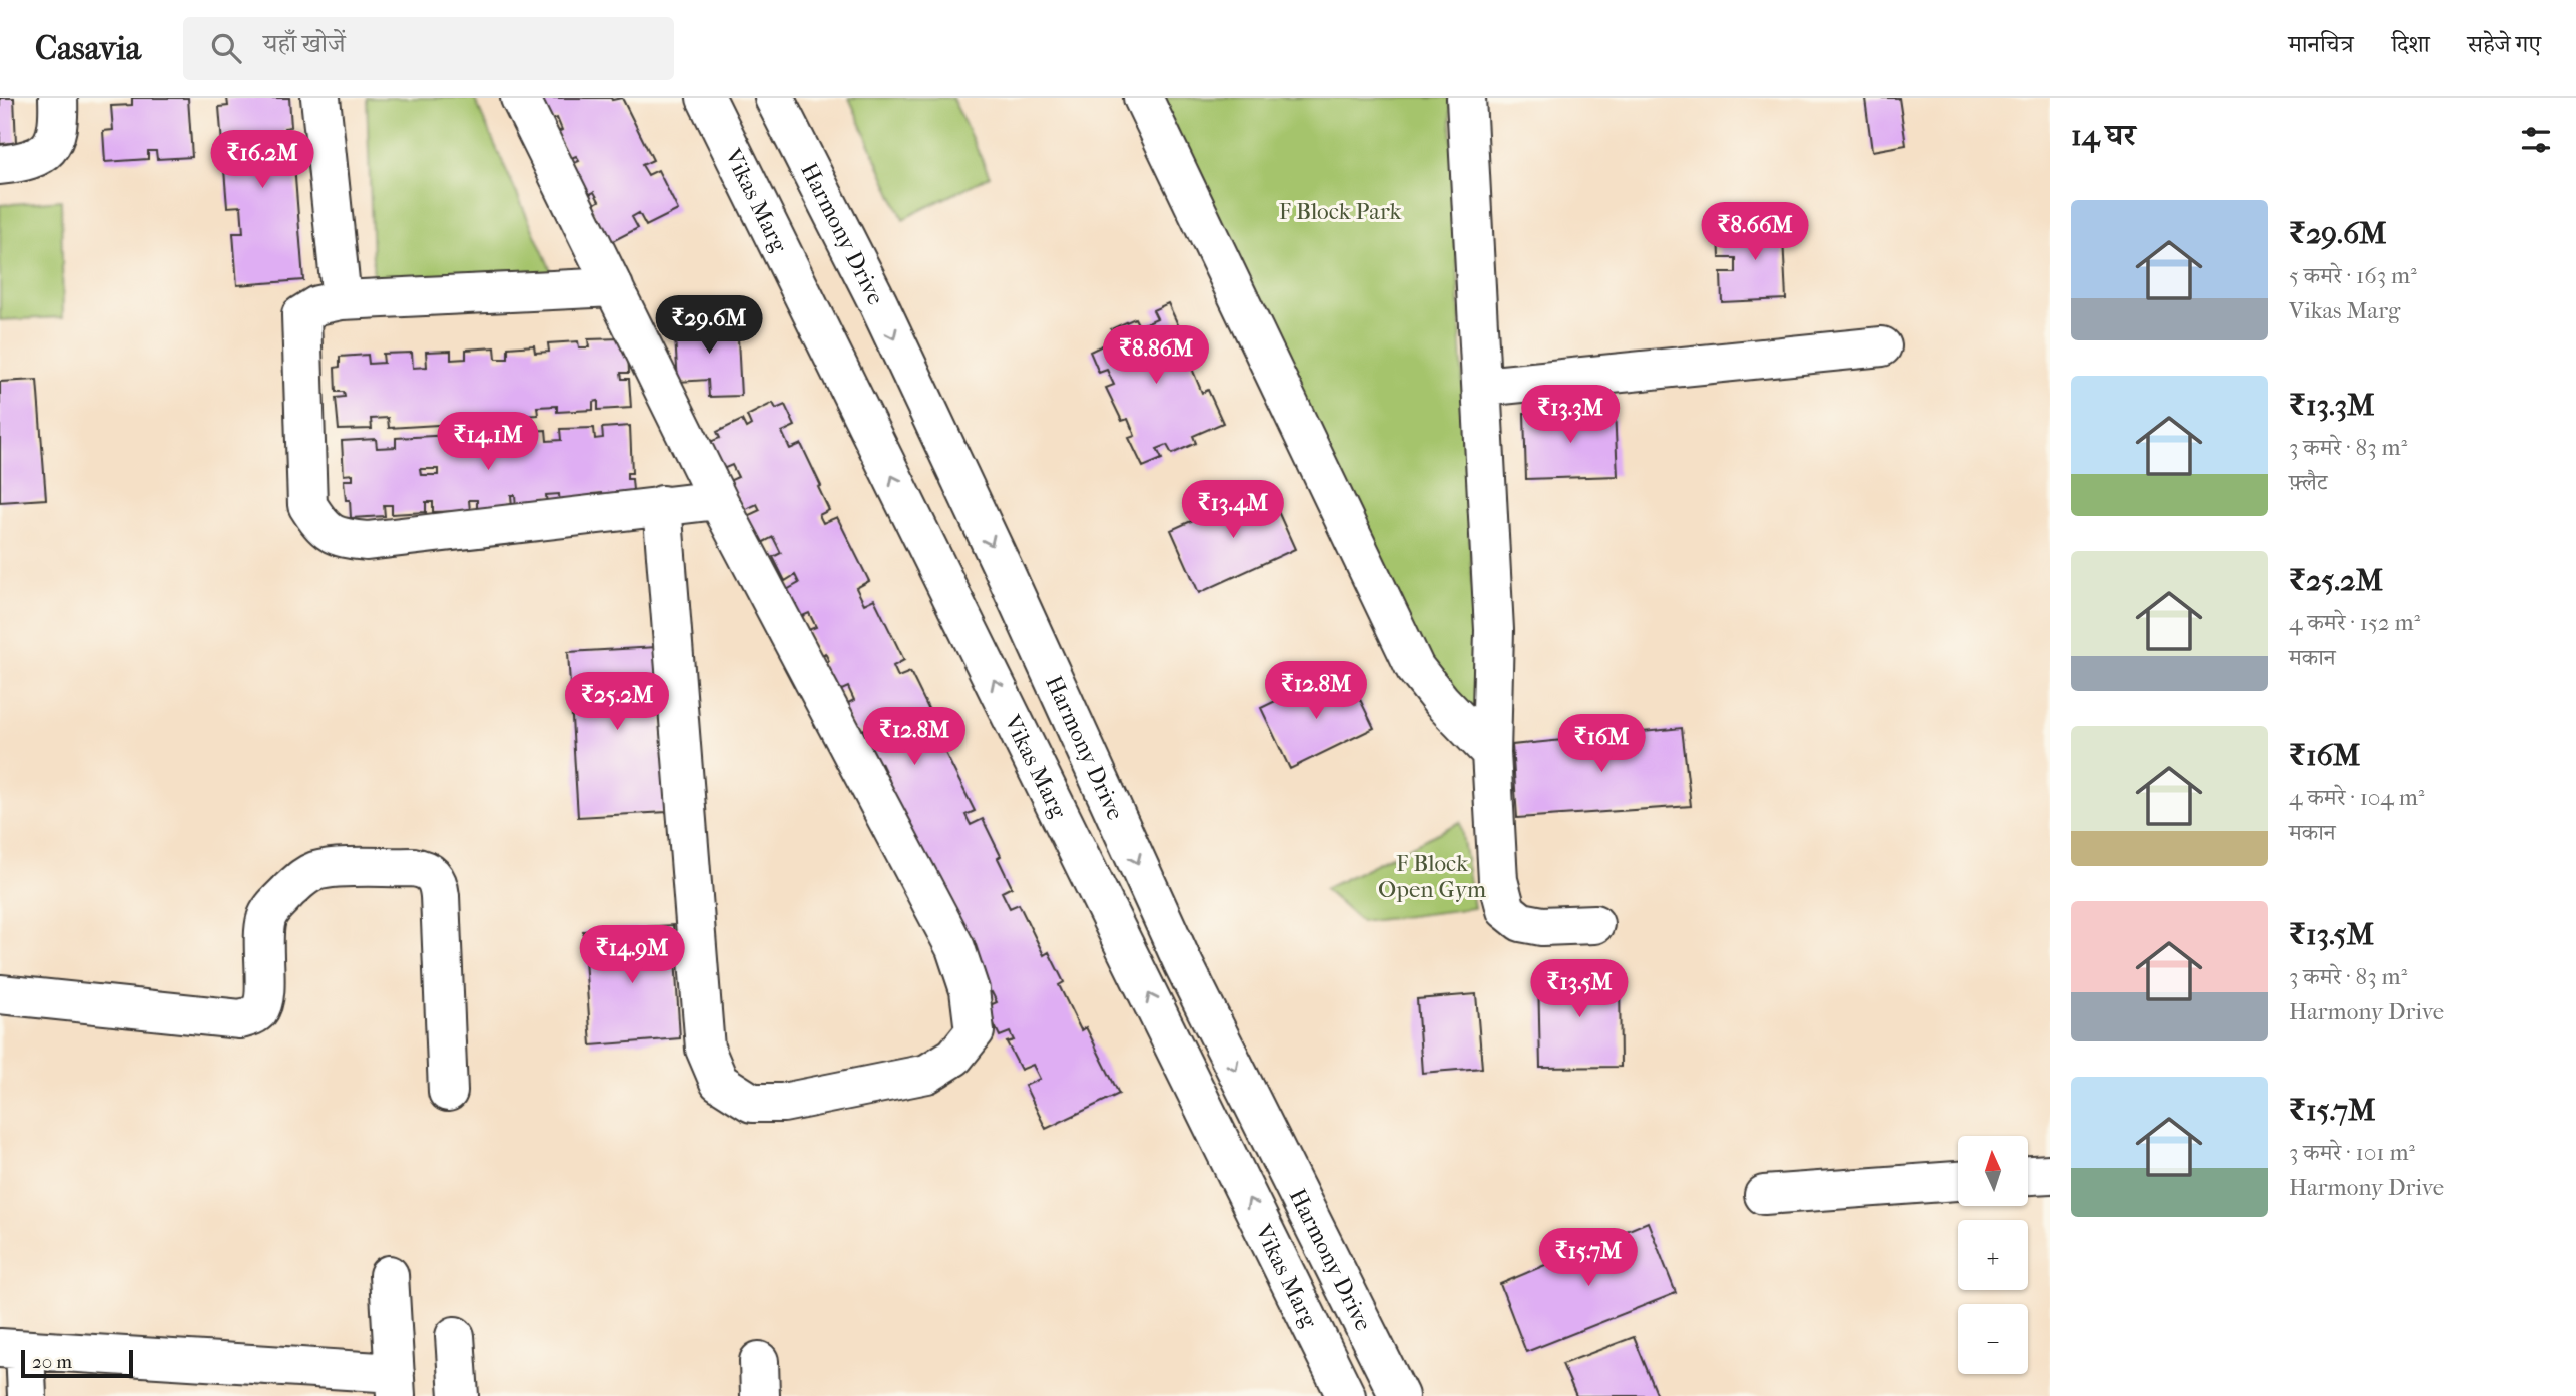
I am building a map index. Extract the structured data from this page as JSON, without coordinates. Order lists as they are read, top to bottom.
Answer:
{
  "streets": {
    "street": ["Vikas Marg", "Harmony Drive"]
  },
  "one_way": ["Vikas Marg"],
  "parks": ["F Block Park", "F Block Open Gym"],
  "scale_bar": "20 m",
  "north": "top",
  "page": {
    "header": "Casavia",
    "search": "यहाँ खोजें",
    "nav": ["मानचित्र", "दिशा", "सहेजे गए"],
    "heading": "14 घर",
    "price": [
      "₹16.2M",
      "₹8.66M",
      "₹29.6M",
      "₹8.86M",
      "₹13.3M",
      "₹14.1M",
      "₹13.4M",
      "₹12.8M",
      "₹25.2M",
      "₹12.8M",
      "₹16M",
      "₹14.9M",
      "₹13.5M",
      "₹15.7M"
    ],
    "list": [
      {
        "name": "₹29.6M",
        "note": "5 कमरे · 163 m² · Vikas Marg"
      },
      {
        "name": "₹13.3M",
        "note": "3 कमरे · 83 m² · फ़्लैट"
      },
      {
        "name": "₹25.2M",
        "note": "4 कमरे · 152 m² · मकान"
      },
      {
        "name": "₹16M",
        "note": "4 कमरे · 104 m² · मकान"
      },
      {
        "name": "₹13.5M",
        "note": "3 कमरे · 83 m² · Harmony Drive"
      },
      {
        "name": "₹15.7M",
        "note": "3 कमरे · 101 m² · Harmony Drive"
      }
    ],
    "map_buttons": ["+", "−"],
    "scale": "20 m"
  }
}
